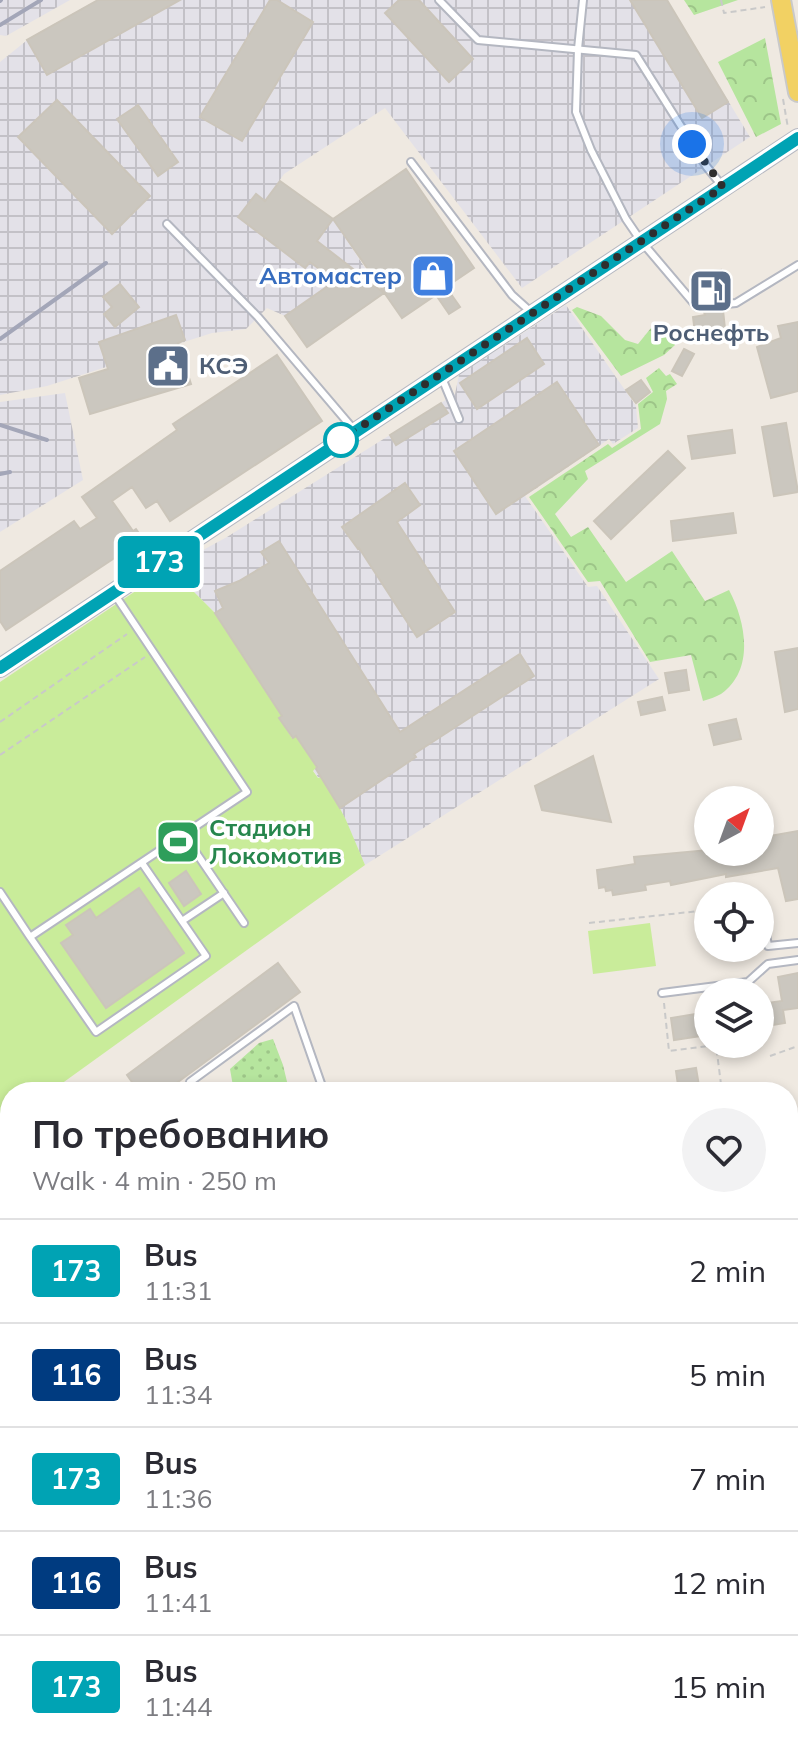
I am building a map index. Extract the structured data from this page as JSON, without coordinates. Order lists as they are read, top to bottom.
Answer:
{
  "places": {
    "shop": ["Автомастер"],
    "fuel station": ["Роснефть"],
    "public building": ["КСЭ"],
    "sports": ["Стадион Локомотив"]
  },
  "lines": ["bus line 173"],
  "north": "top right",
  "page": {
    "on_map": "173",
    "heading": ["По требованию", "Walk · 4 min · 250 m"],
    "list": [
      {
        "mark": "173",
        "name": "Bus",
        "note": "11:31",
        "value": "2 min"
      },
      {
        "mark": "116",
        "name": "Bus",
        "note": "11:34",
        "value": "5 min"
      },
      {
        "mark": "173",
        "name": "Bus",
        "note": "11:36",
        "value": "7 min"
      },
      {
        "mark": "116",
        "name": "Bus",
        "note": "11:41",
        "value": "12 min"
      },
      {
        "mark": "173",
        "name": "Bus",
        "note": "11:44",
        "value": "15 min"
      }
    ]
  }
}
